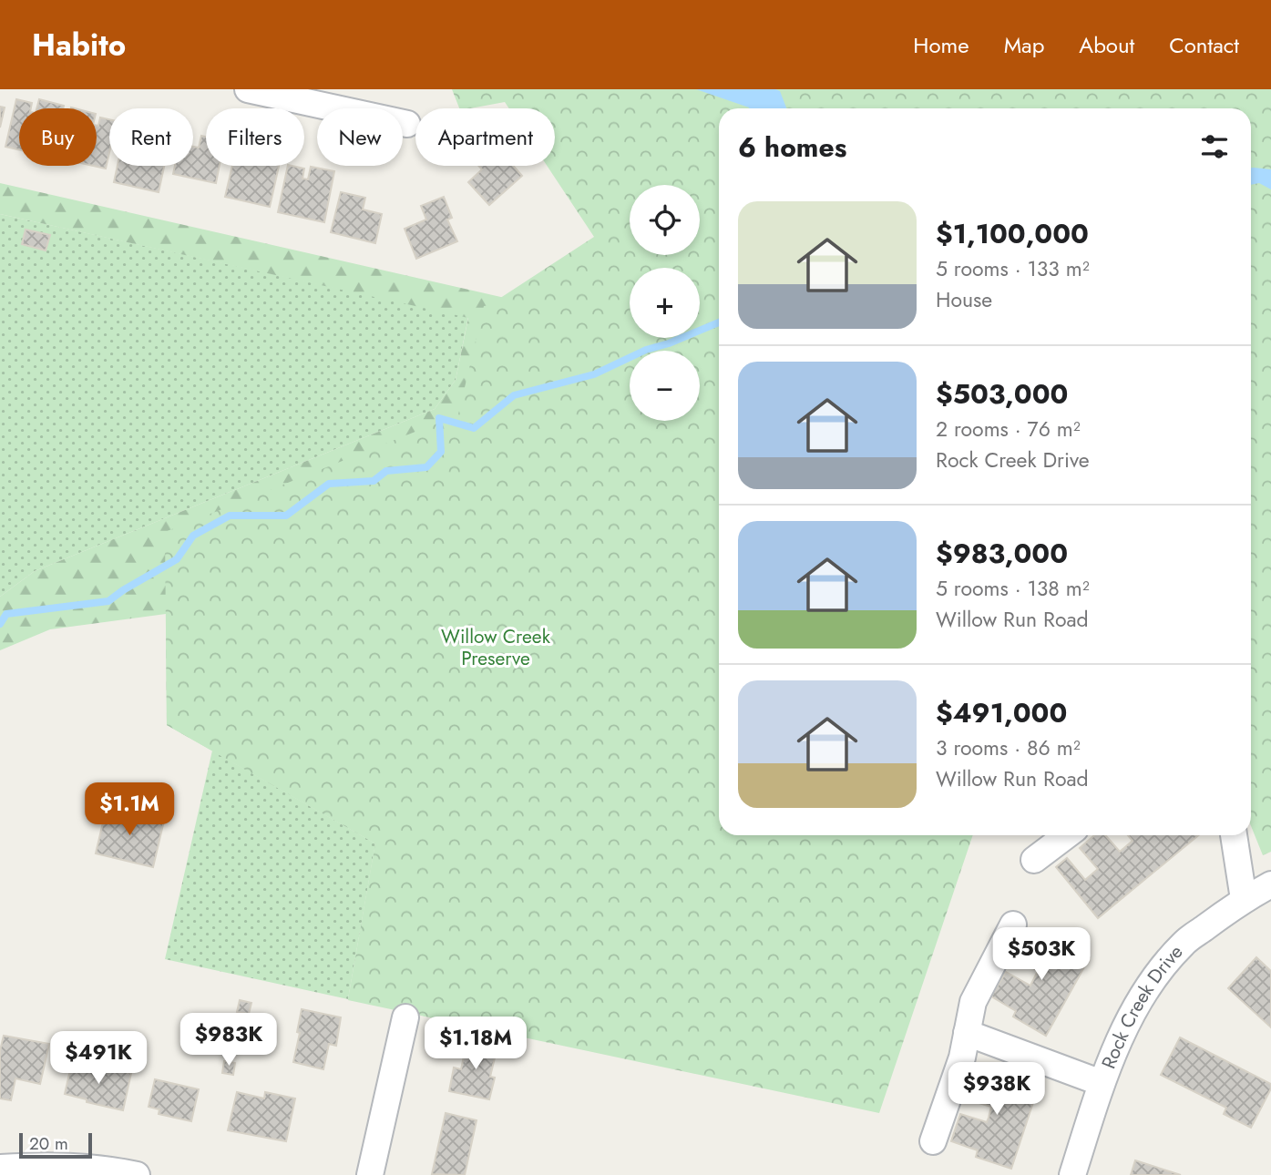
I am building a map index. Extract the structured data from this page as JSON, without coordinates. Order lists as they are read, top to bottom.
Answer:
{
  "streets": {
    "street": ["Rock Creek Drive"]
  },
  "parks": ["Willow Creek Preserve"],
  "scale_bar": "20 m",
  "page": {
    "header": "Habito",
    "nav": [
      "Home",
      "Map",
      "About",
      "Contact"
    ],
    "chip": [
      "Buy",
      "Rent",
      "Filters",
      "New",
      "Apartment"
    ],
    "heading": "6 homes",
    "map_buttons": ["+", "−"],
    "list": [
      {
        "name": "$1,100,000",
        "note": "5 rooms · 133 m² · House"
      },
      {
        "name": "$503,000",
        "note": "2 rooms · 76 m² · Rock Creek Drive"
      },
      {
        "name": "$983,000",
        "note": "5 rooms · 138 m² · Willow Run Road"
      },
      {
        "name": "$491,000",
        "note": "3 rooms · 86 m² · Willow Run Road"
      }
    ],
    "price": [
      "$1.1M",
      "$503K",
      "$983K",
      "$1.18M",
      "$491K",
      "$938K"
    ],
    "scale": "20 m"
  }
}
